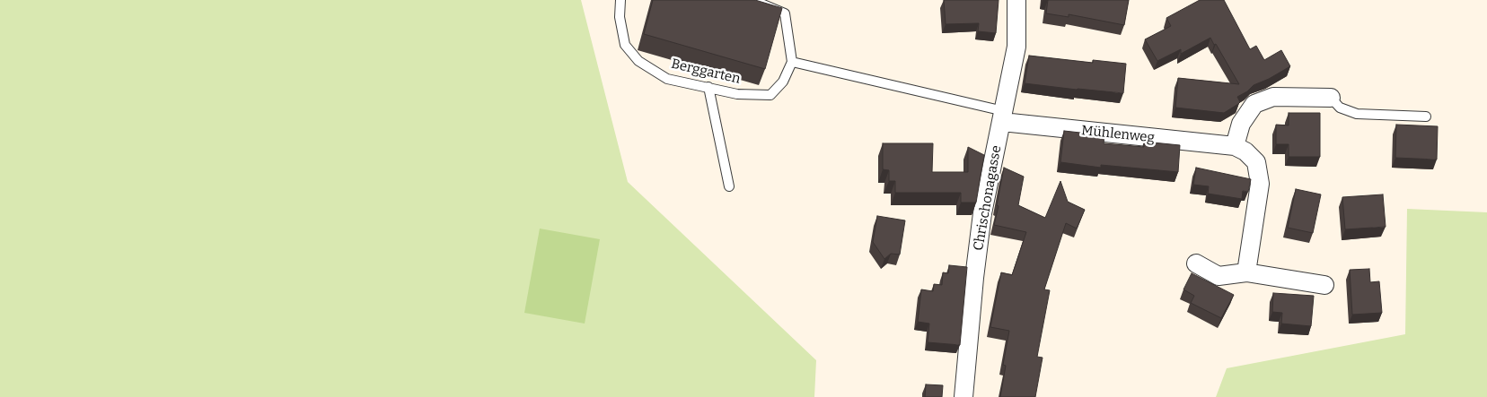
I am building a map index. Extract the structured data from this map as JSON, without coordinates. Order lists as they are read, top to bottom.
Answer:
{
  "streets": {
    "street": ["Mühlenweg", "Chrischonagasse"],
    "lane": ["Berggarten"]
  },
  "crossings": [
    ["Mühlenweg", "Chrischonagasse"]
  ]
}
